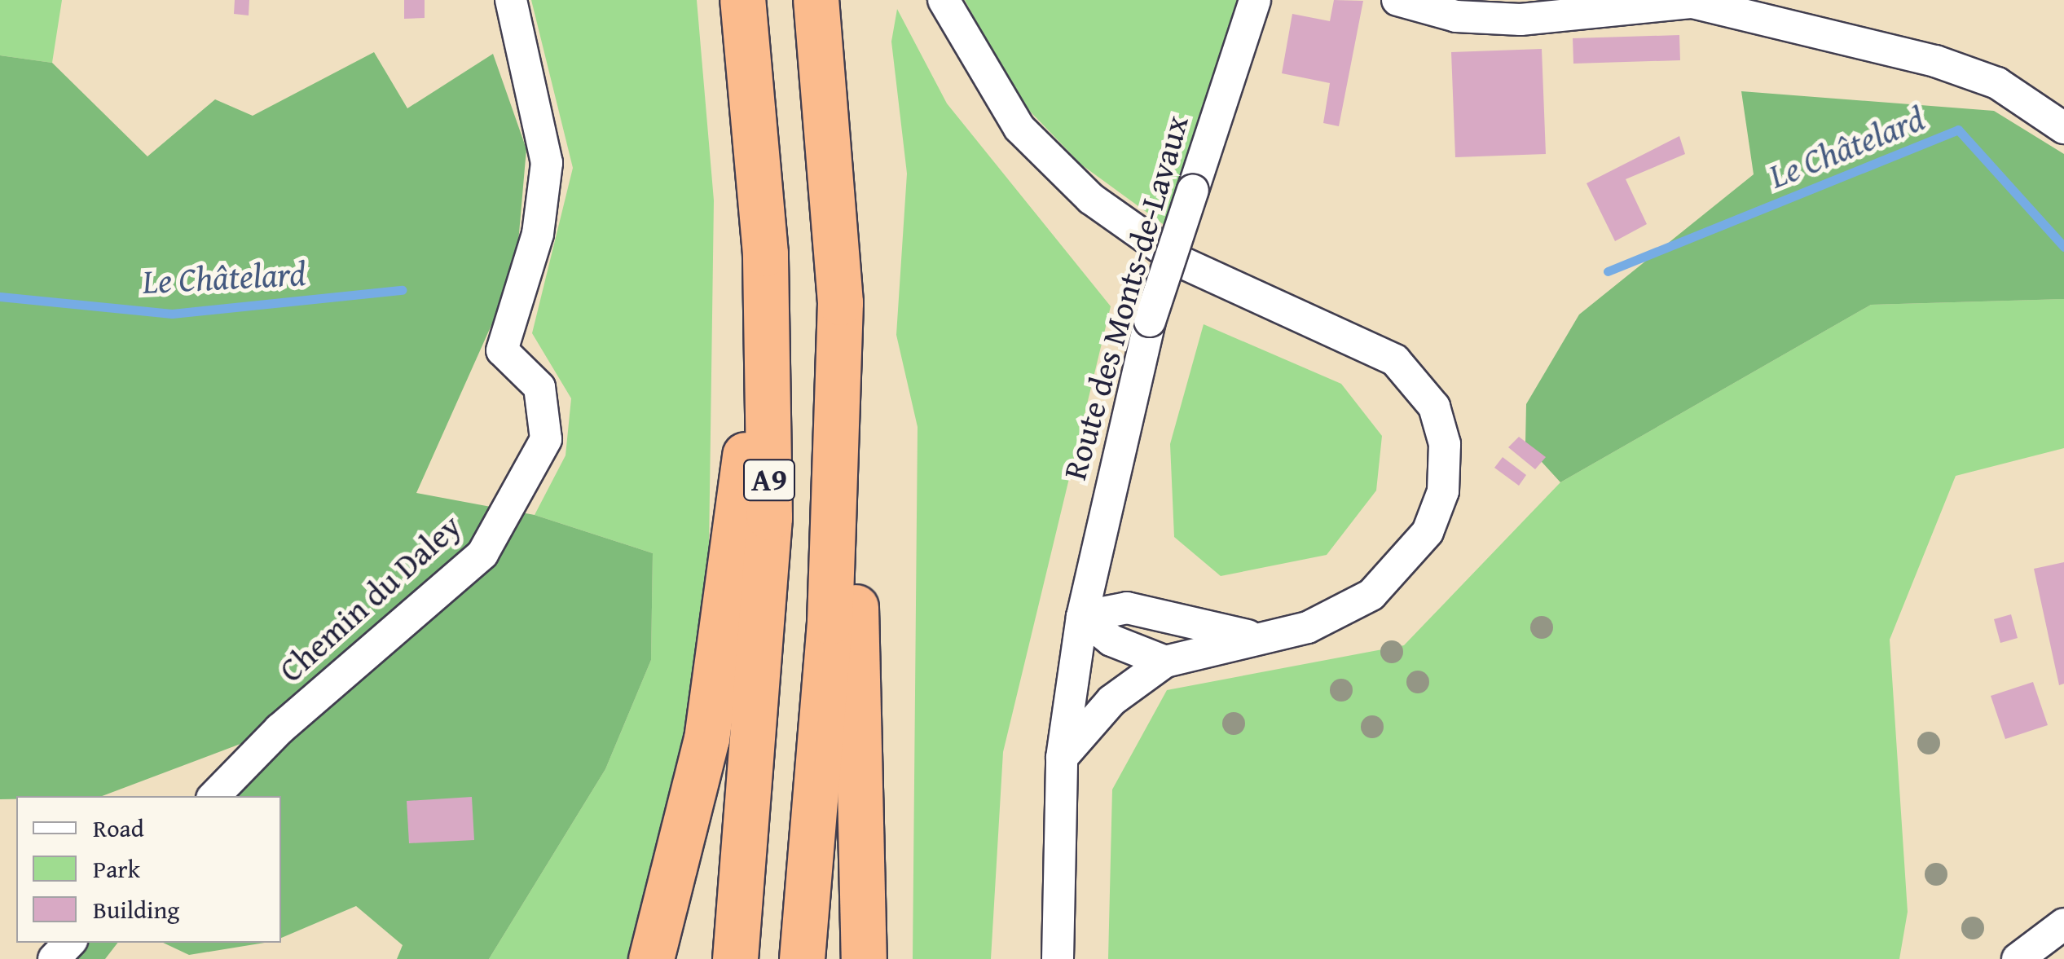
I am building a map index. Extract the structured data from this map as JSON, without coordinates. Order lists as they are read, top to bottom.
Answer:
{
  "streets": {
    "highway": ["A9"],
    "street": ["Route des Monts-de-Lavaux", "Chemin du Daley"]
  },
  "water": ["Le Châtelard"],
  "legend": ["Road", "Park", "Building"]
}
